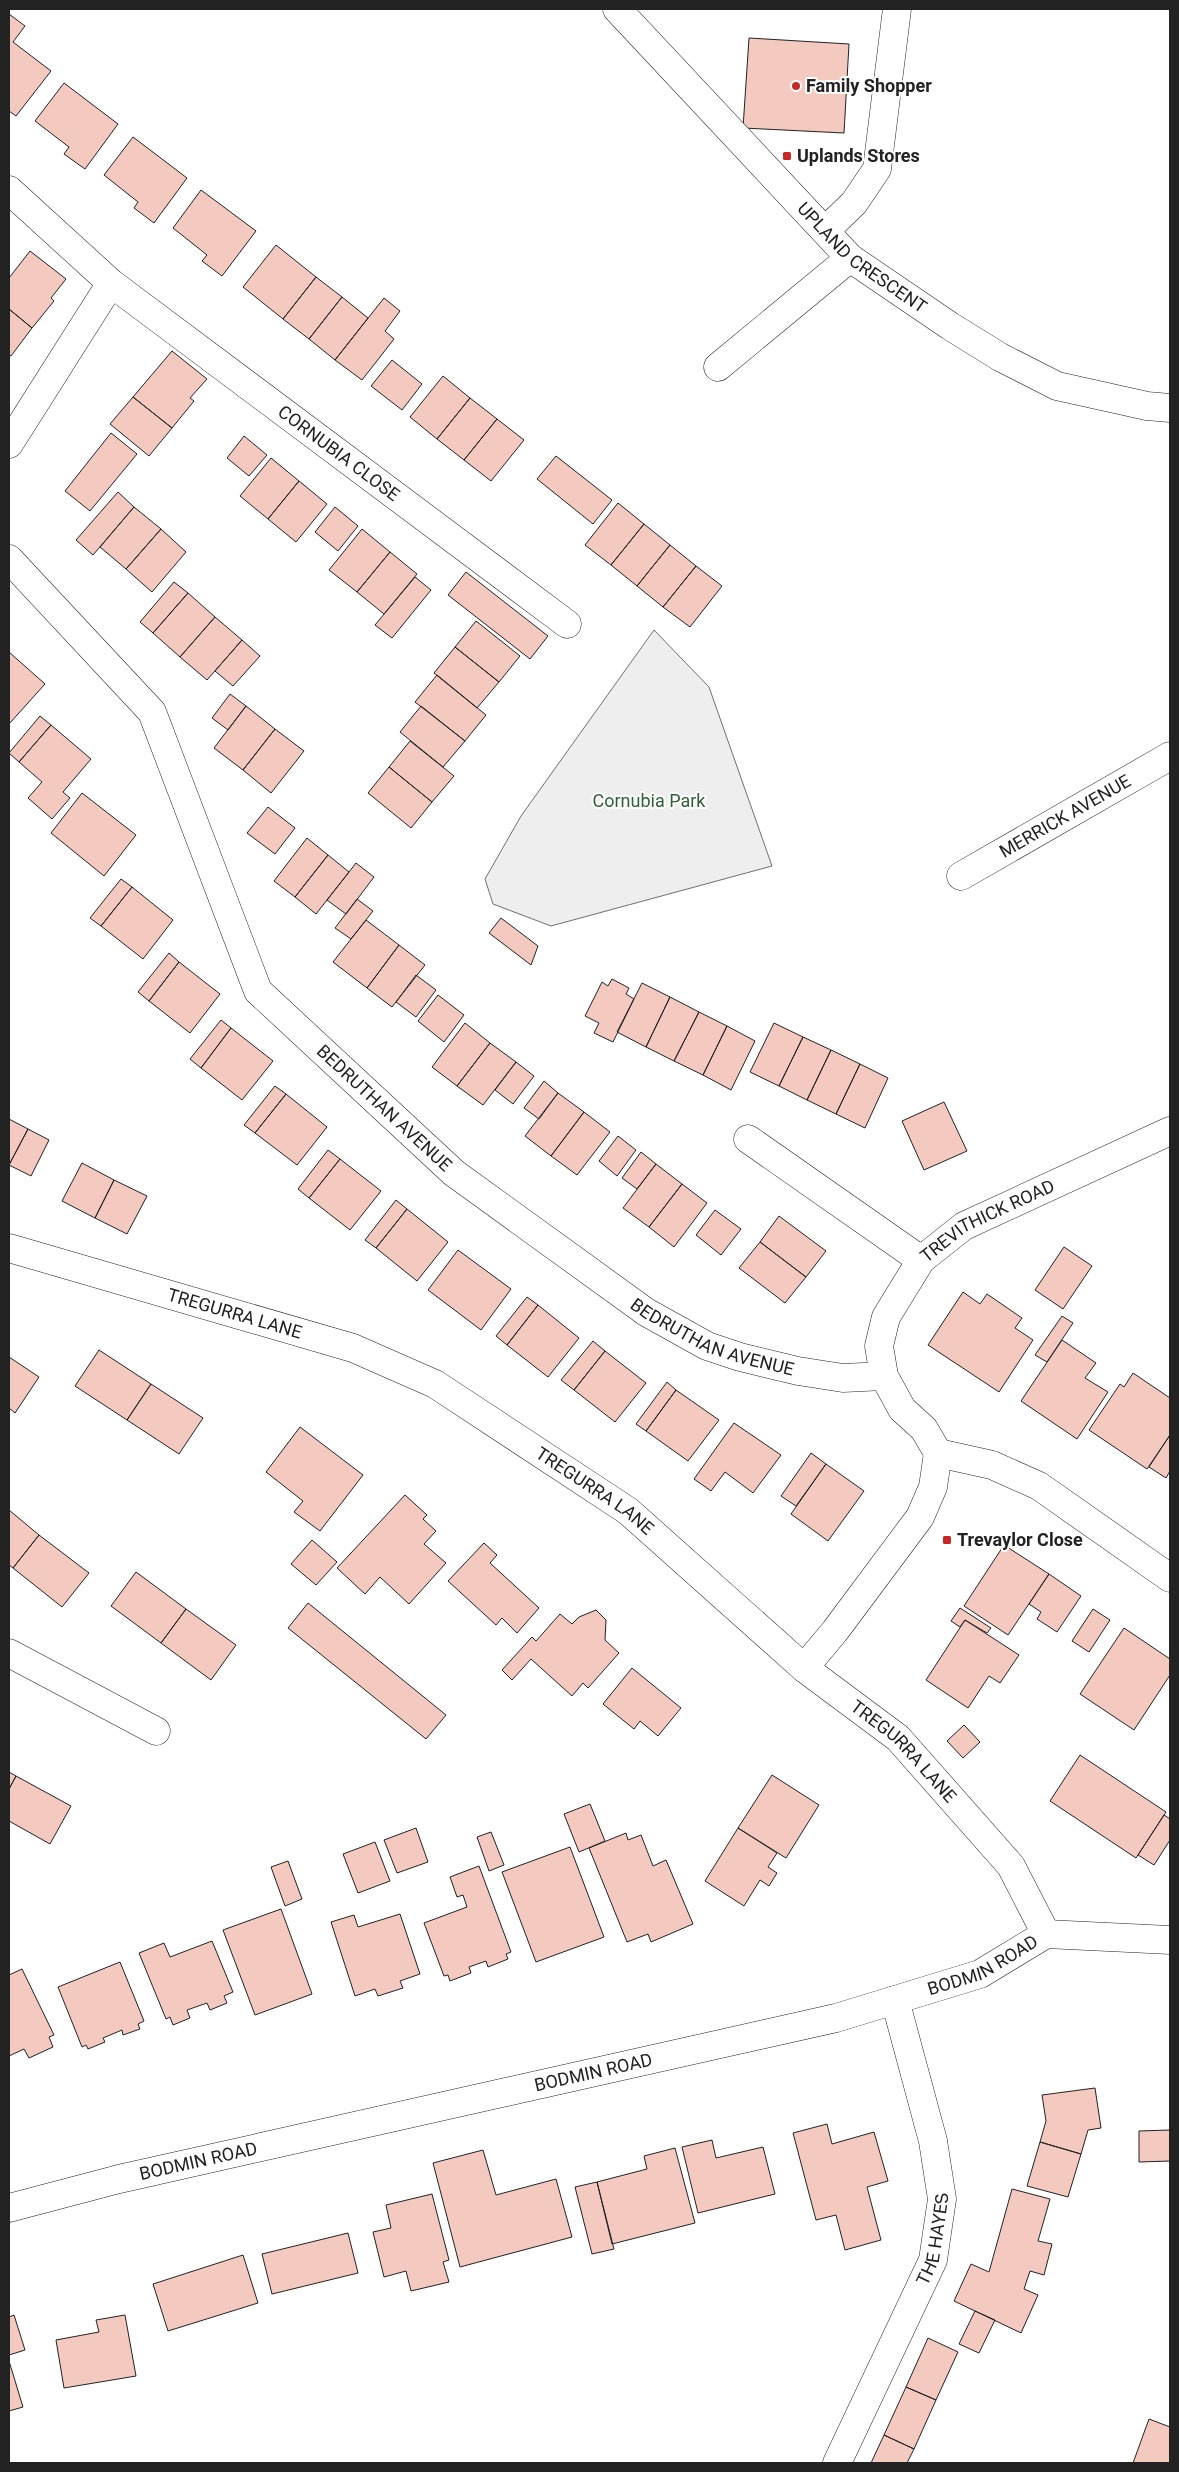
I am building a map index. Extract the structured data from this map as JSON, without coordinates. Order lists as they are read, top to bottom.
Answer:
{
  "streets": {
    "street": [
      "UPLAND CRESCENT",
      "CORNUBIA CLOSE",
      "MERRICK AVENUE",
      "BEDRUTHAN AVENUE",
      "TREVITHICK ROAD",
      "TREGURRA LANE",
      "BODMIN ROAD",
      "THE HAYES"
    ]
  },
  "crossings": [
    ["BEDRUTHAN AVENUE", "TREVITHICK ROAD"],
    ["TREGURRA LANE", "BODMIN ROAD"],
    ["BODMIN ROAD", "THE HAYES"]
  ],
  "parks": ["Cornubia Park"],
  "places": {
    "other": ["Family Shopper"],
    "transit": ["Uplands Stores", "Trevaylor Close"]
  }
}
